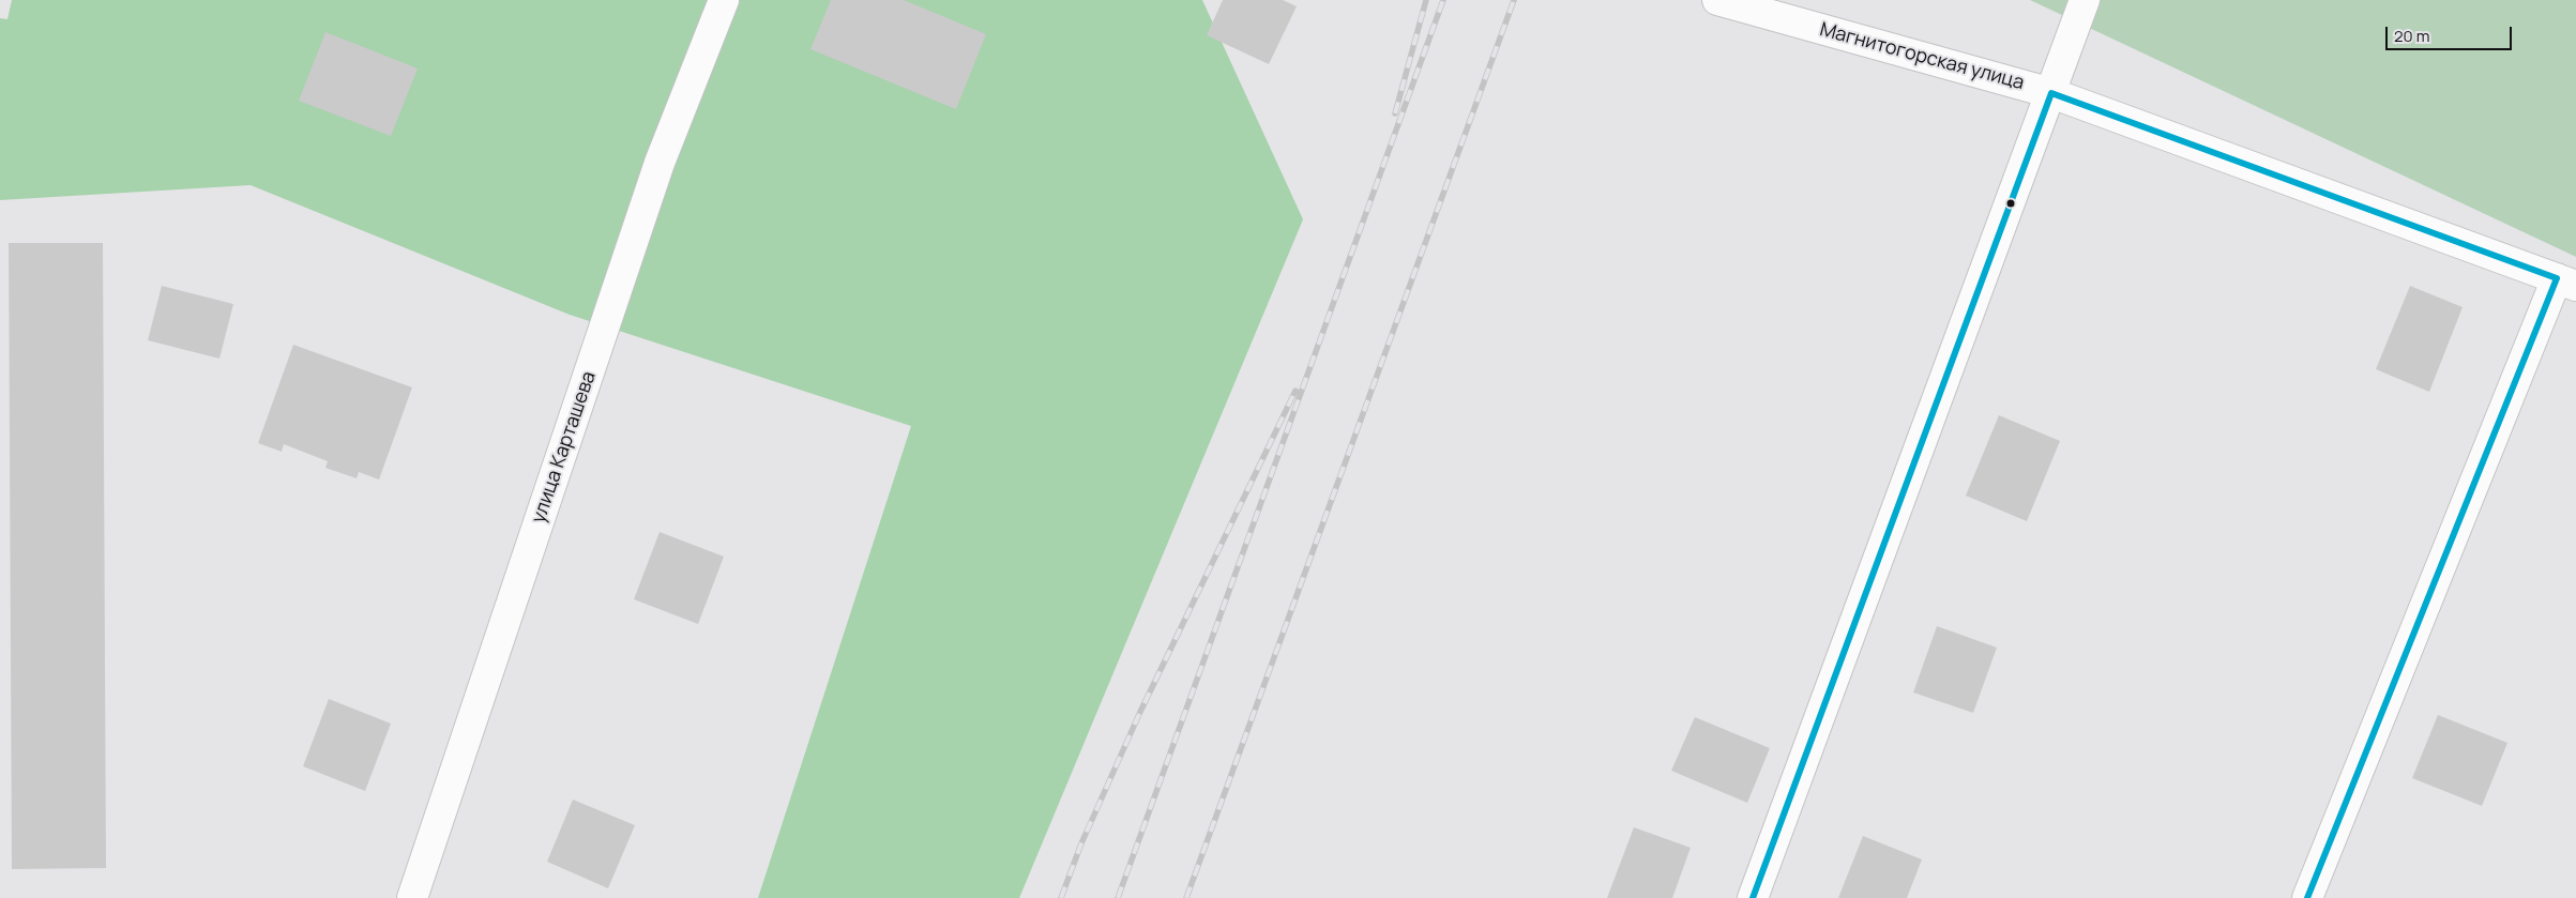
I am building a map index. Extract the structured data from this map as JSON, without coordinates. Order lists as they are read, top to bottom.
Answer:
{
  "streets": {
    "street": ["Магнитогорская улица", "улица Карташева"]
  },
  "scale_bar": "20 m"
}
